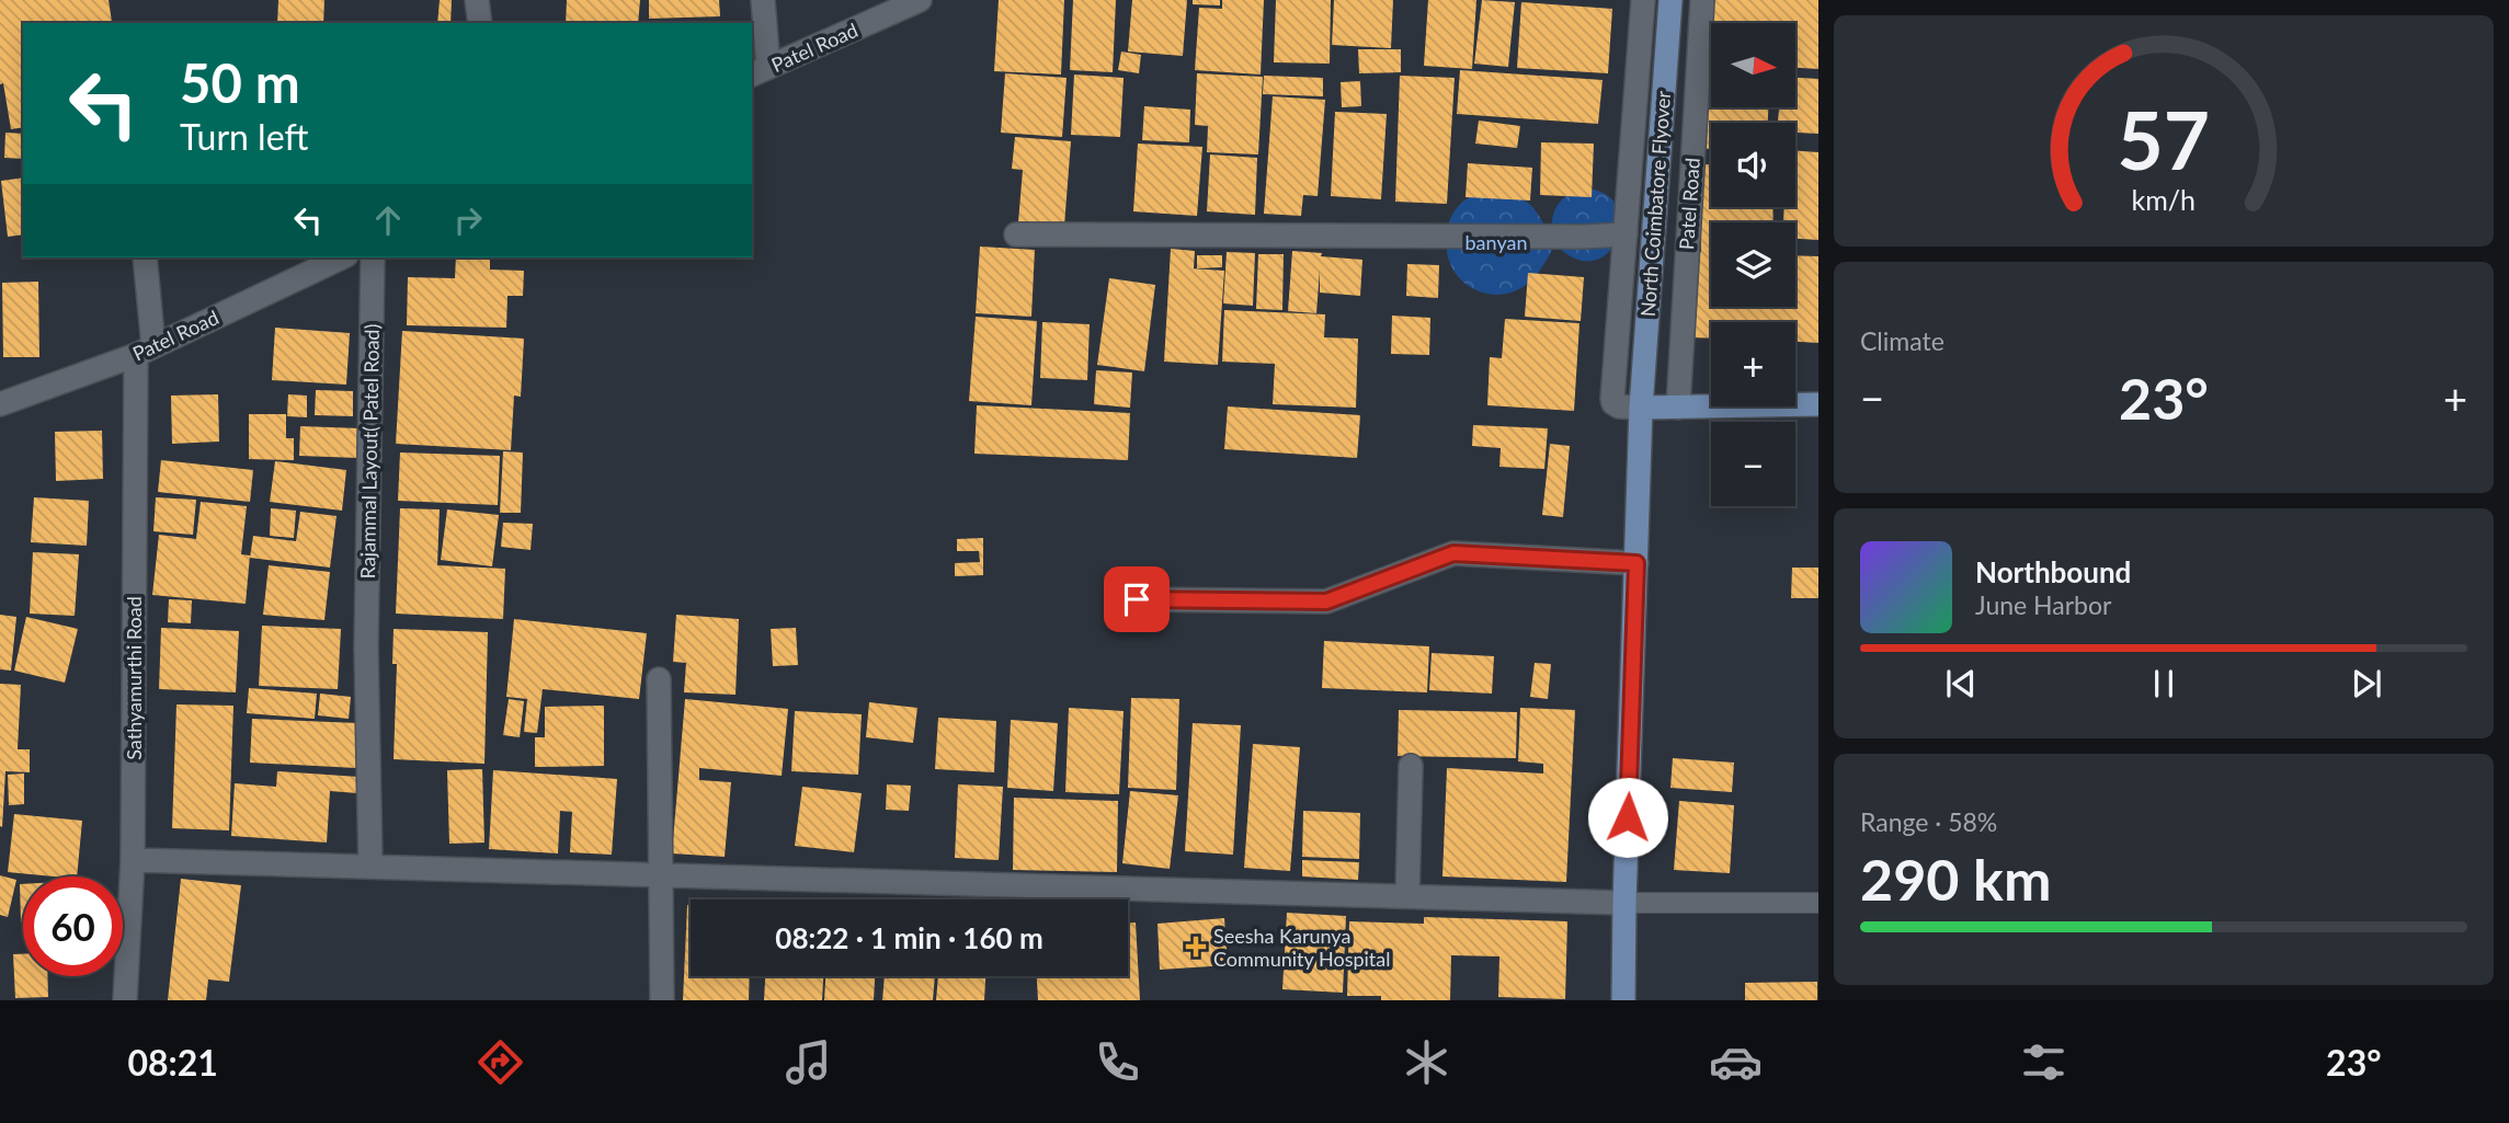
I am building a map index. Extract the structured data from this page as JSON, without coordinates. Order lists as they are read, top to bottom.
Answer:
{
  "streets": {
    "main road": ["North Coimbatore Flyover"],
    "street": ["Patel Road", "Rajammal Layout( Patel Road)", "Sathyamurthi Road"]
  },
  "crossings": [
    ["Patel Road", "Sathyamurthi Road"]
  ],
  "parks": ["banyan"],
  "places": {
    "health": ["Seesha Karunya Community Hospital"]
  },
  "north": "right",
  "page": {
    "map_buttons": ["+", "−"],
    "turn": ["50 m", "Turn left"],
    "tile": [
      "Climate",
      ["Range · 58%", "290 km"]
    ],
    "heat": ["−", "23°", "+"],
    "song": ["Northbound", "June Harbor"],
    "limit": "60",
    "trip": "08:22 · 1 min · 160 m",
    "tabs": ["08:21", "23°"],
    "gauge": ["57", "km/h"]
  }
}
